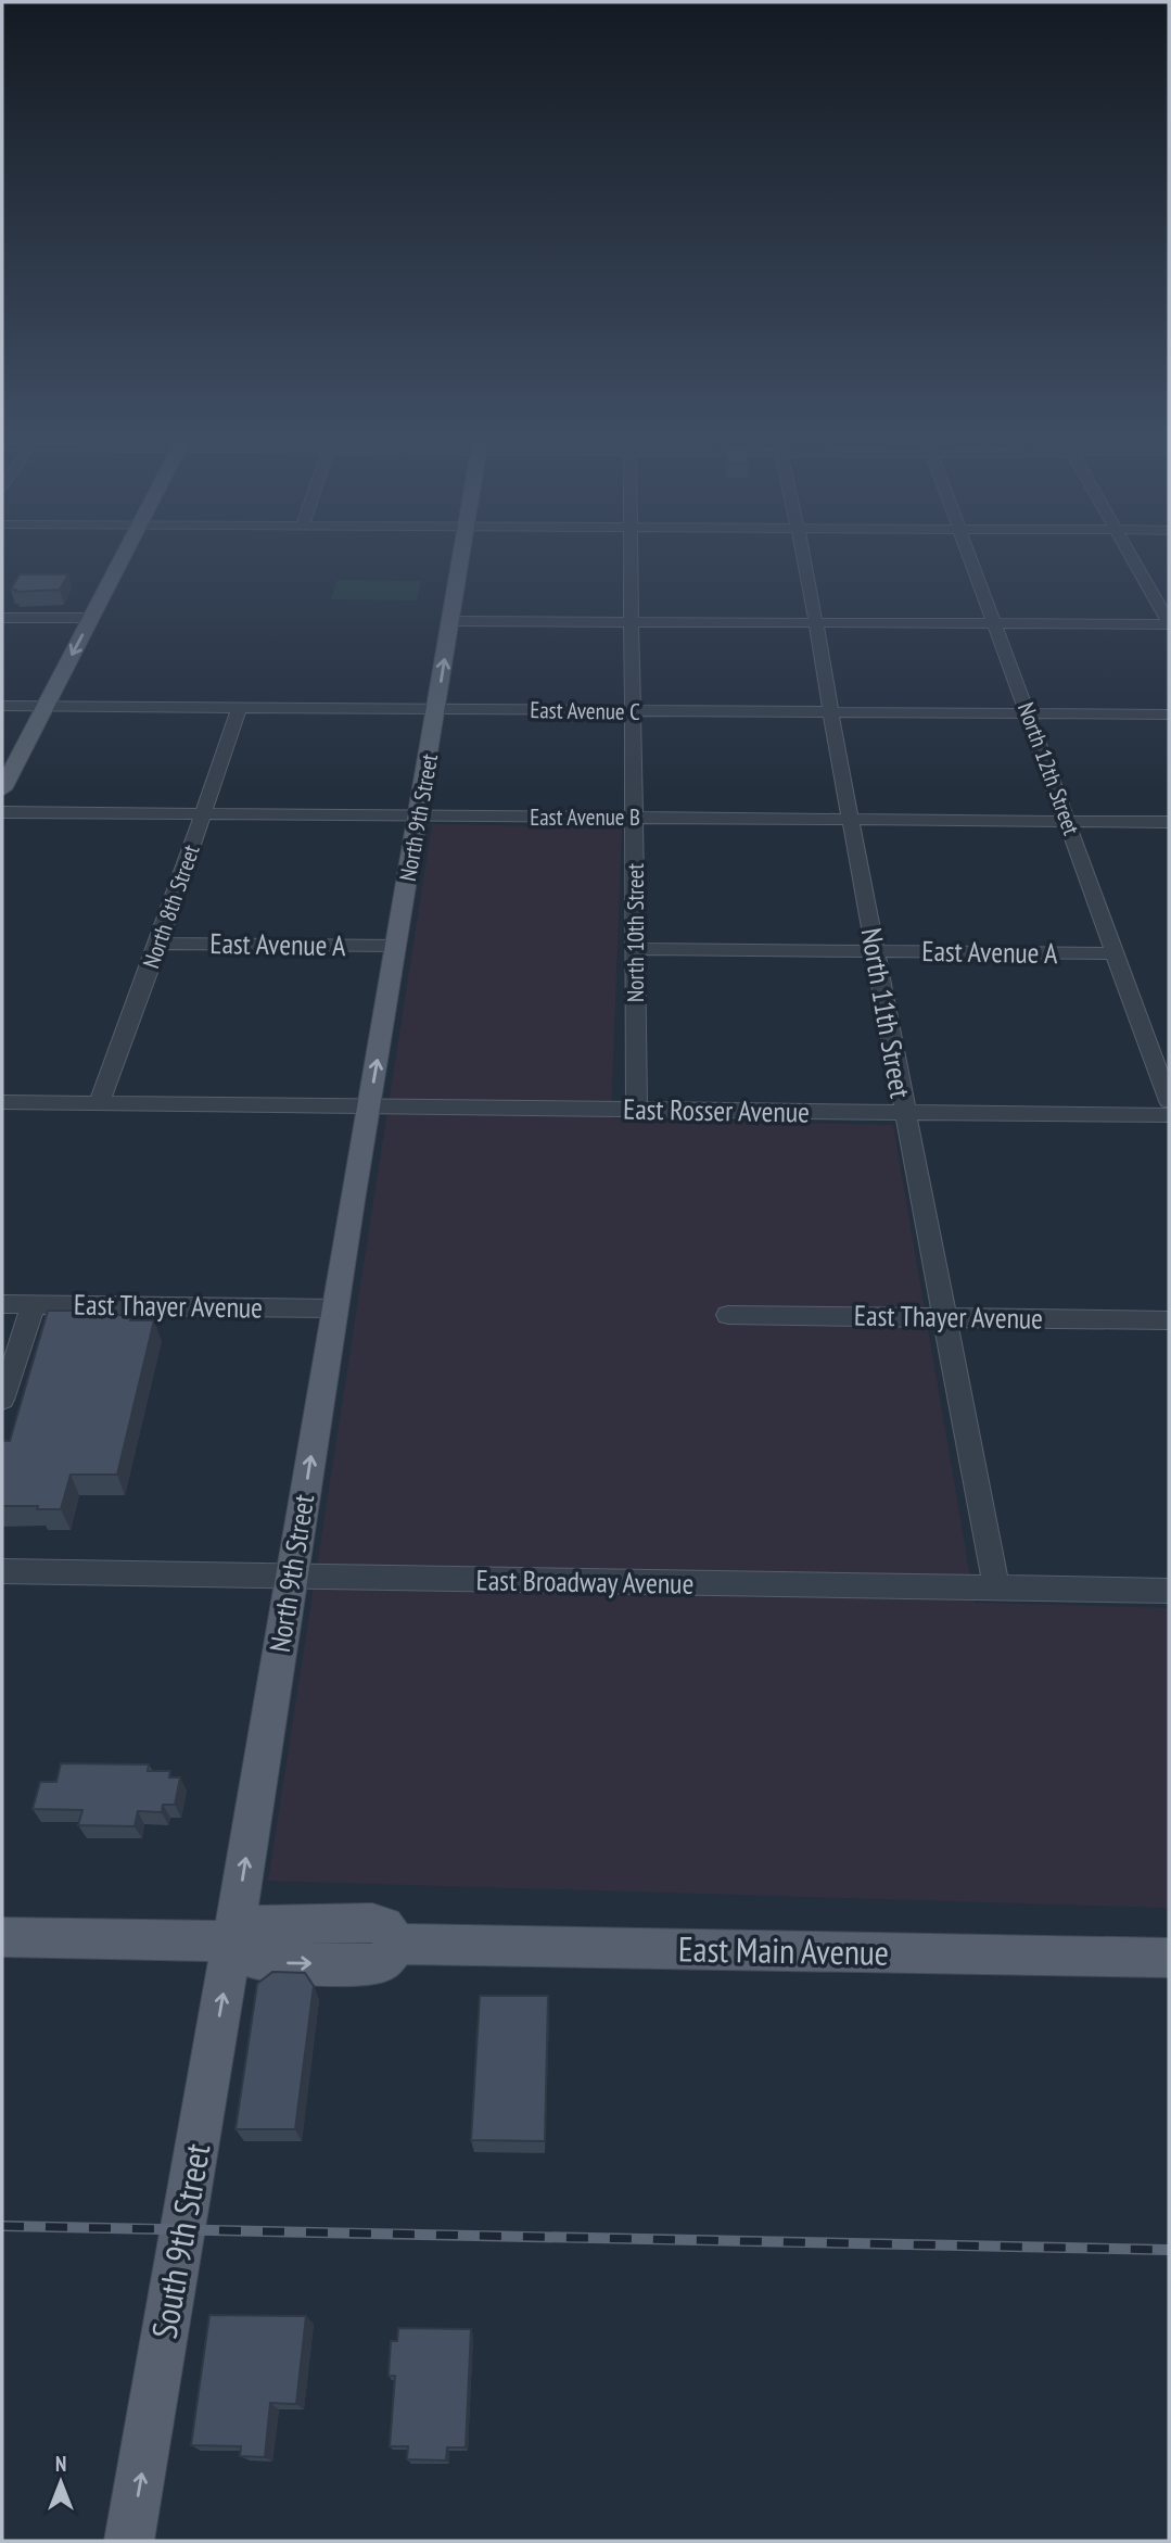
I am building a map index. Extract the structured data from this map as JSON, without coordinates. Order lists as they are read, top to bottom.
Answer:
{
  "streets": {
    "main road": ["North 9th Street", "East Main Avenue", "South 9th Street"],
    "street": [
      "East Avenue C",
      "North 12th Street",
      "East Avenue B",
      "North 8th Street",
      "North 10th Street",
      "East Avenue A",
      "North 11th Street",
      "East Rosser Avenue",
      "East Thayer Avenue",
      "East Broadway Avenue"
    ]
  },
  "crossings": [
    ["East Avenue C", "North 12th Street"],
    ["East Avenue C", "North 9th Street"],
    ["East Avenue C", "North 8th Street"],
    ["East Avenue C", "North 10th Street"],
    ["East Avenue C", "North 11th Street"],
    ["North 12th Street", "East Avenue B"],
    ["North 12th Street", "East Avenue A"],
    ["North 9th Street", "East Avenue B"],
    ["North 9th Street", "East Avenue A"],
    ["North 9th Street", "East Rosser Avenue"],
    ["North 9th Street", "East Thayer Avenue"],
    ["North 9th Street", "East Broadway Avenue"],
    ["North 9th Street", "East Main Avenue"],
    ["North 9th Street", "South 9th Street"],
    ["East Avenue B", "North 8th Street"],
    ["East Avenue B", "North 10th Street"],
    ["East Avenue B", "North 11th Street"],
    ["North 8th Street", "East Avenue A"],
    ["North 8th Street", "East Rosser Avenue"],
    ["North 10th Street", "East Avenue A"],
    ["North 10th Street", "East Rosser Avenue"],
    ["East Avenue A", "North 11th Street"],
    ["North 11th Street", "East Rosser Avenue"],
    ["North 11th Street", "East Thayer Avenue"],
    ["North 11th Street", "East Broadway Avenue"],
    ["East Main Avenue", "South 9th Street"]
  ],
  "one_way": ["North 9th Street", "South 9th Street"],
  "north": "top"
}
